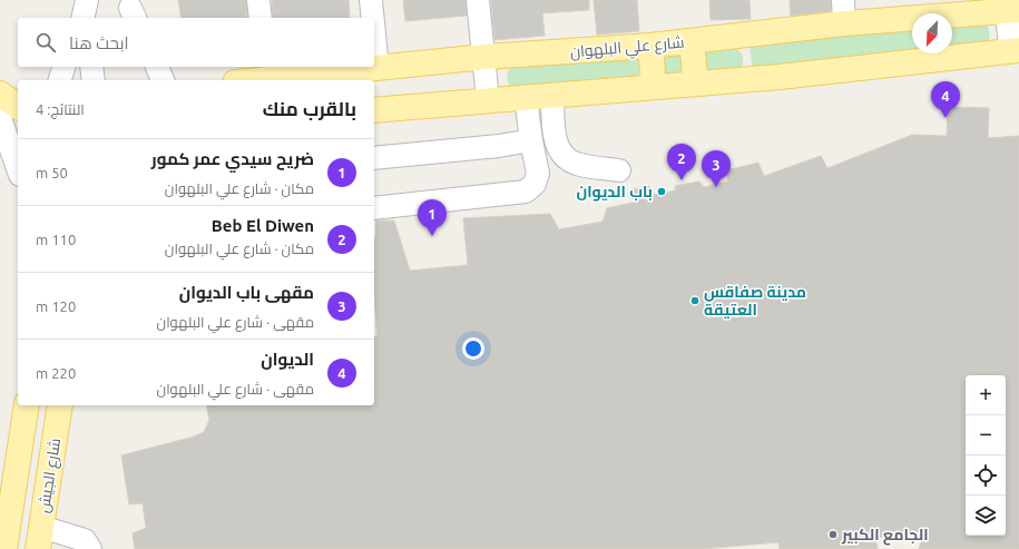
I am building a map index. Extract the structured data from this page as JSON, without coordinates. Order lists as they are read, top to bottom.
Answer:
{
  "streets": {
    "main road": ["شارع علي البلهوان", "شارع الجيش"]
  },
  "places": ["باب الديوان", "مدينة صفاقس العتيقة", "الجامع الكبير"],
  "north": "bottom left",
  "page": {
    "search": "ابحث هنا",
    "heading": ["بالقرب منك", "النتائج: 4"],
    "pins": [
      "4",
      "2",
      "3",
      "1"
    ],
    "list": [
      {
        "mark": "1",
        "name": "ضريح سيدي عمر كمور",
        "note": "مكان · شارع علي البلهوان",
        "value": "50 m"
      },
      {
        "mark": "2",
        "name": "Beb El Diwen",
        "note": "مكان · شارع علي البلهوان",
        "value": "110 m"
      },
      {
        "mark": "3",
        "name": "مقهى باب الديوان",
        "note": "مقهى · شارع علي البلهوان",
        "value": "120 m"
      },
      {
        "mark": "4",
        "name": "الديوان",
        "note": "مقهى · شارع علي البلهوان",
        "value": "220 m"
      }
    ],
    "map_buttons": ["+", "−"]
  }
}
